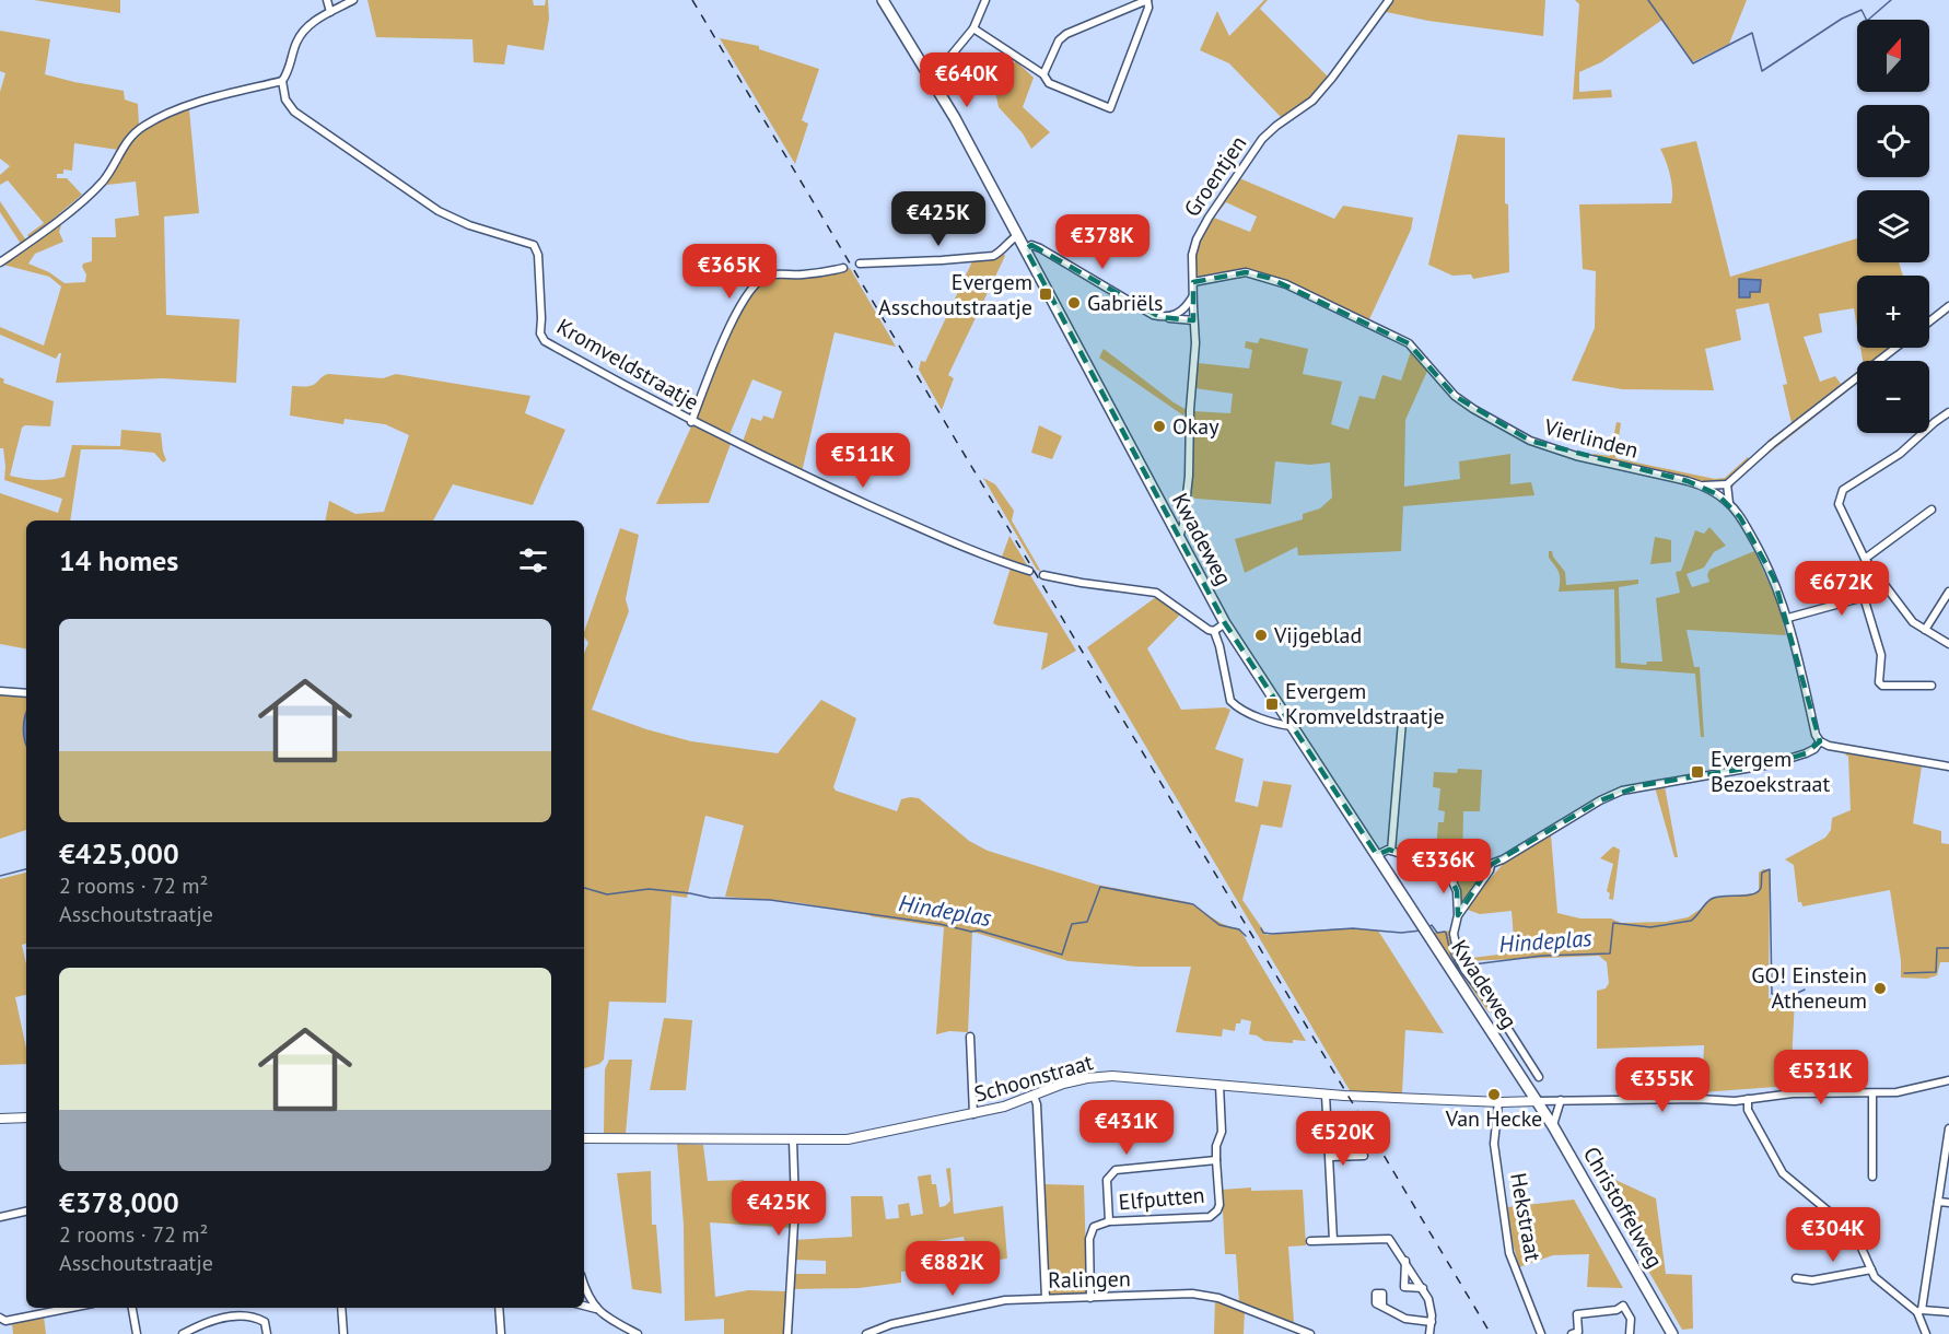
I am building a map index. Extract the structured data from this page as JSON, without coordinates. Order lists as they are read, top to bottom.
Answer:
{
  "streets": {
    "main road": ["Kwadeweg", "Christoffelweg"],
    "street": [
      "Groentjen",
      "Kromveldstraatje",
      "Vierlinden",
      "Schoonstraat",
      "Elfputten",
      "Hekstraat",
      "Ralingen"
    ]
  },
  "crossings": [
    ["Groentjen", "Vierlinden"],
    ["Groentjen", "Kwadeweg"],
    ["Kwadeweg", "Schoonstraat"],
    ["Kwadeweg", "Christoffelweg"],
    ["Schoonstraat", "Elfputten"],
    ["Schoonstraat", "Christoffelweg"],
    ["Schoonstraat", "Hekstraat"],
    ["Elfputten", "Ralingen"]
  ],
  "water": ["Hindeplas"],
  "places": {
    "transit": ["Evergem Asschoutstraatje", "Evergem Kromveldstraatje", "Evergem Bezoekstraat"],
    "other": [
      "Gabriëls",
      "Okay",
      "Vijgeblad",
      "GO! Einstein Atheneum",
      "Van Hecke"
    ]
  },
  "north": "top",
  "page": {
    "map_buttons": ["+", "−"],
    "price": [
      "€640K",
      "€425K",
      "€378K",
      "€365K",
      "€511K",
      "€672K",
      "€336K",
      "€531K",
      "€355K",
      "€431K",
      "€520K",
      "€425K",
      "€304K",
      "€882K"
    ],
    "heading": "14 homes",
    "list": [
      {
        "name": "€425,000",
        "note": "2 rooms · 72 m² · Asschoutstraatje"
      },
      {
        "name": "€378,000",
        "note": "2 rooms · 72 m² · Asschoutstraatje"
      }
    ]
  }
}
